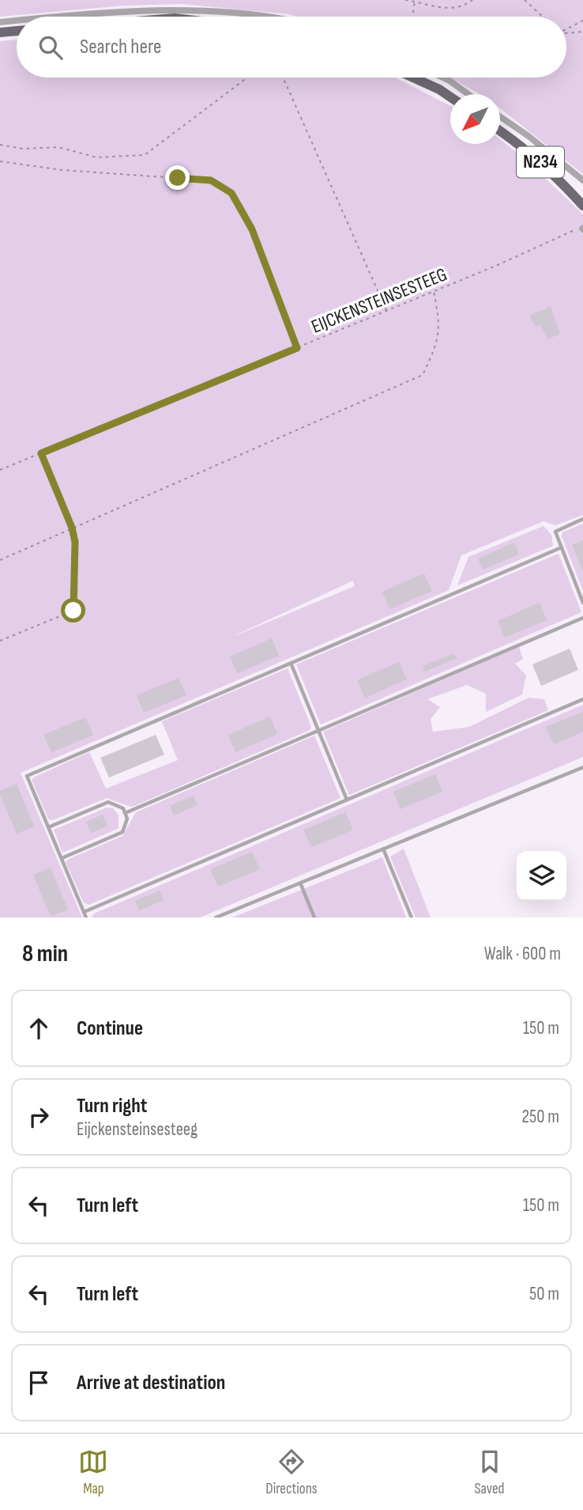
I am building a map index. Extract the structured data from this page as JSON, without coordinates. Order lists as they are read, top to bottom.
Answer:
{
  "streets": {
    "main road": ["N234"],
    "path": ["EIJCKENSTEINSESTEEG"]
  },
  "north": "bottom left",
  "page": {
    "search": "Search here",
    "heading": ["8 min", "Walk · 600 m"],
    "list": [
      ["Continue", "150 m"],
      ["Turn right", "Eijckensteinsesteeg", "250 m"],
      ["Turn left", "150 m"],
      ["Turn left", "50 m"],
      "Arrive at destination"
    ],
    "nav": ["Map", "Directions", "Saved"]
  }
}
